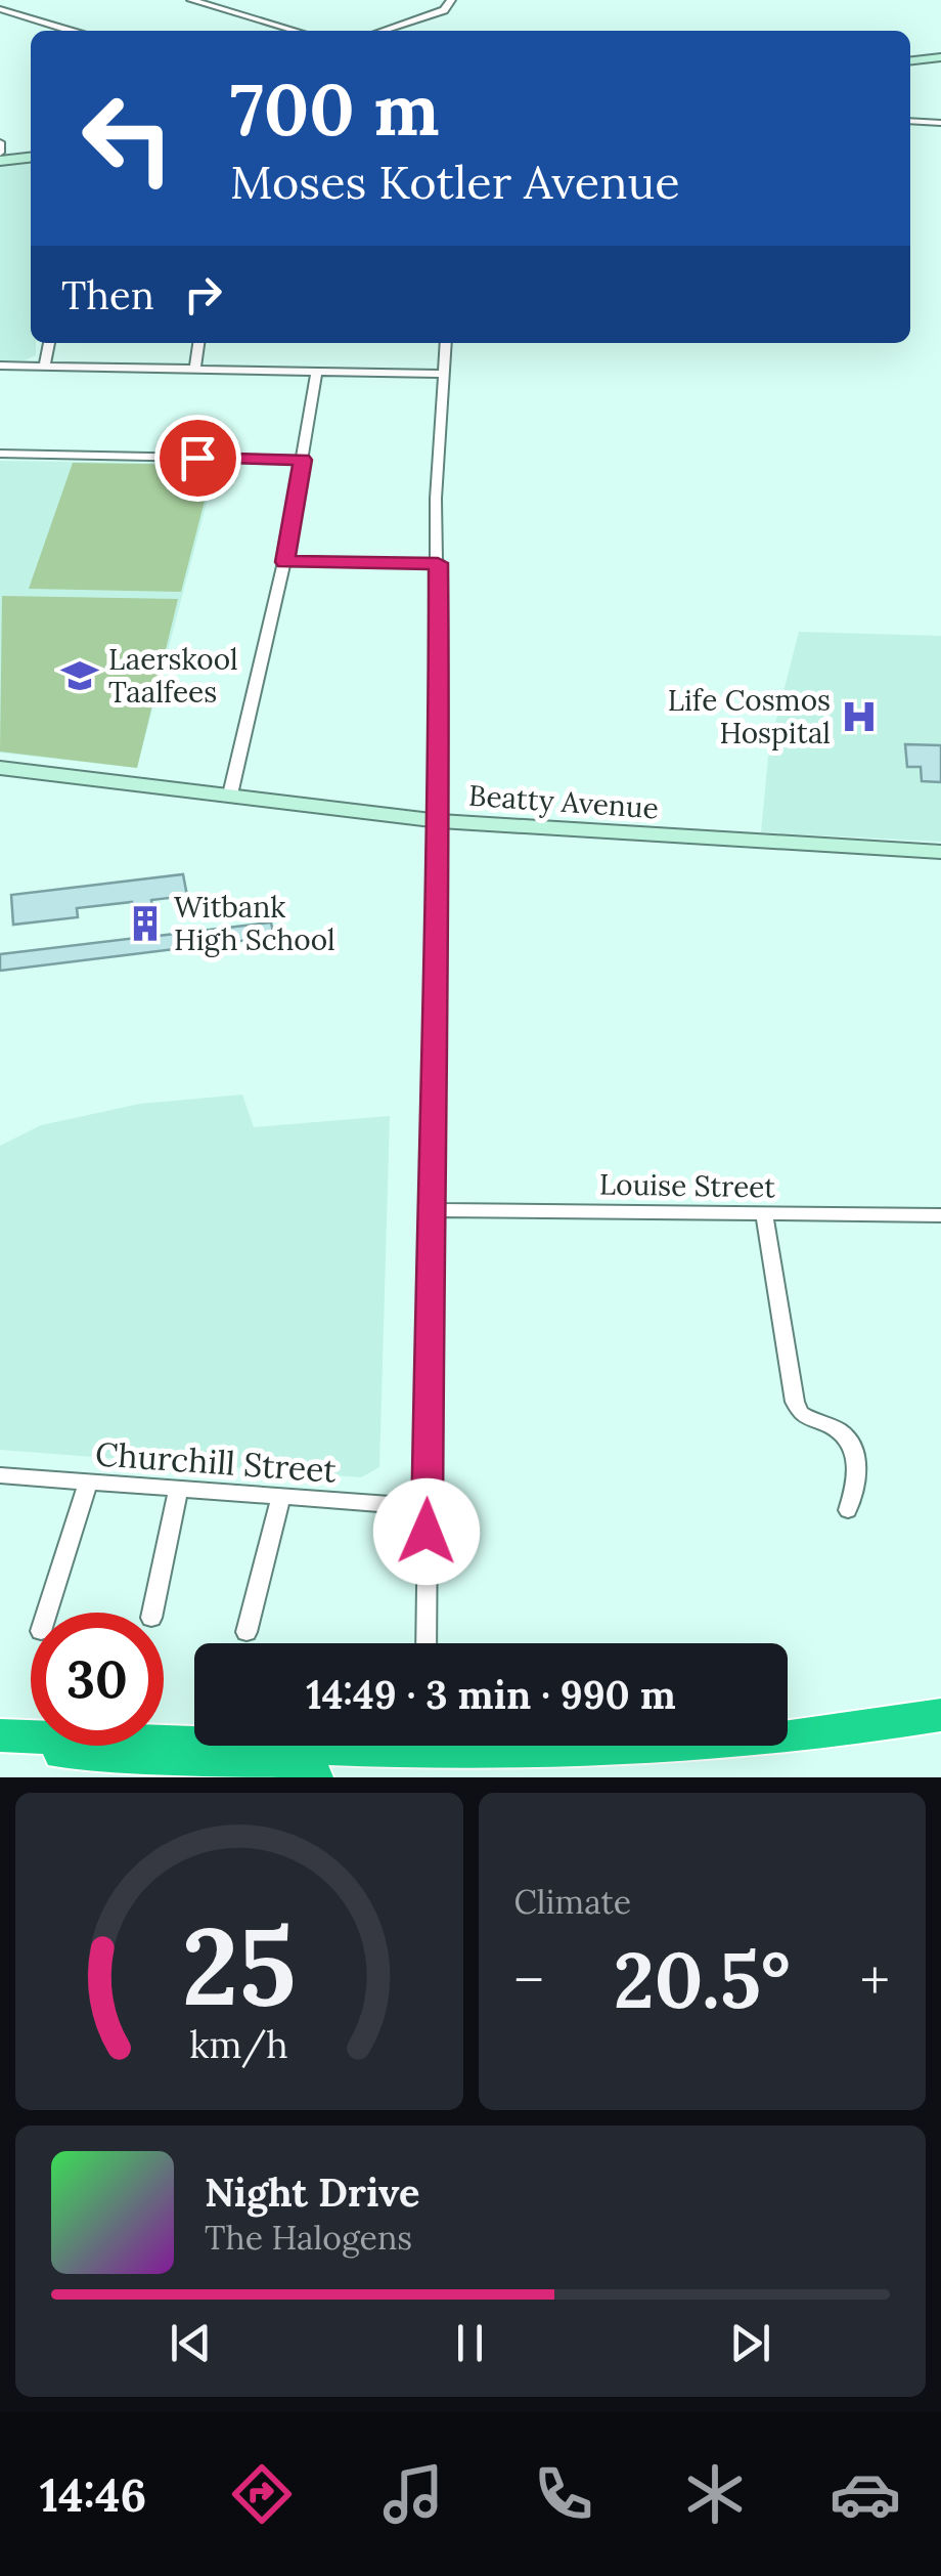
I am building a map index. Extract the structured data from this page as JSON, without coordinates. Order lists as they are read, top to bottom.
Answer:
{
  "streets": {
    "street": ["Beatty Avenue", "Louise Street", "Churchill Street"]
  },
  "places": {
    "school or university": ["Laerskool Taalfees"],
    "hospital": ["Life Cosmos Hospital"],
    "building": ["Witbank High School"]
  },
  "page": {
    "turn": ["700 m", "Moses Kotler Avenue"],
    "then": "Then",
    "limit": "30",
    "trip": "14:49 · 3 min · 990 m",
    "tile": "Climate",
    "heat": ["−", "20.5°", "+"],
    "song": ["Night Drive", "The Halogens"],
    "tabs": "14:46",
    "gauge": ["25", "km/h"]
  }
}
